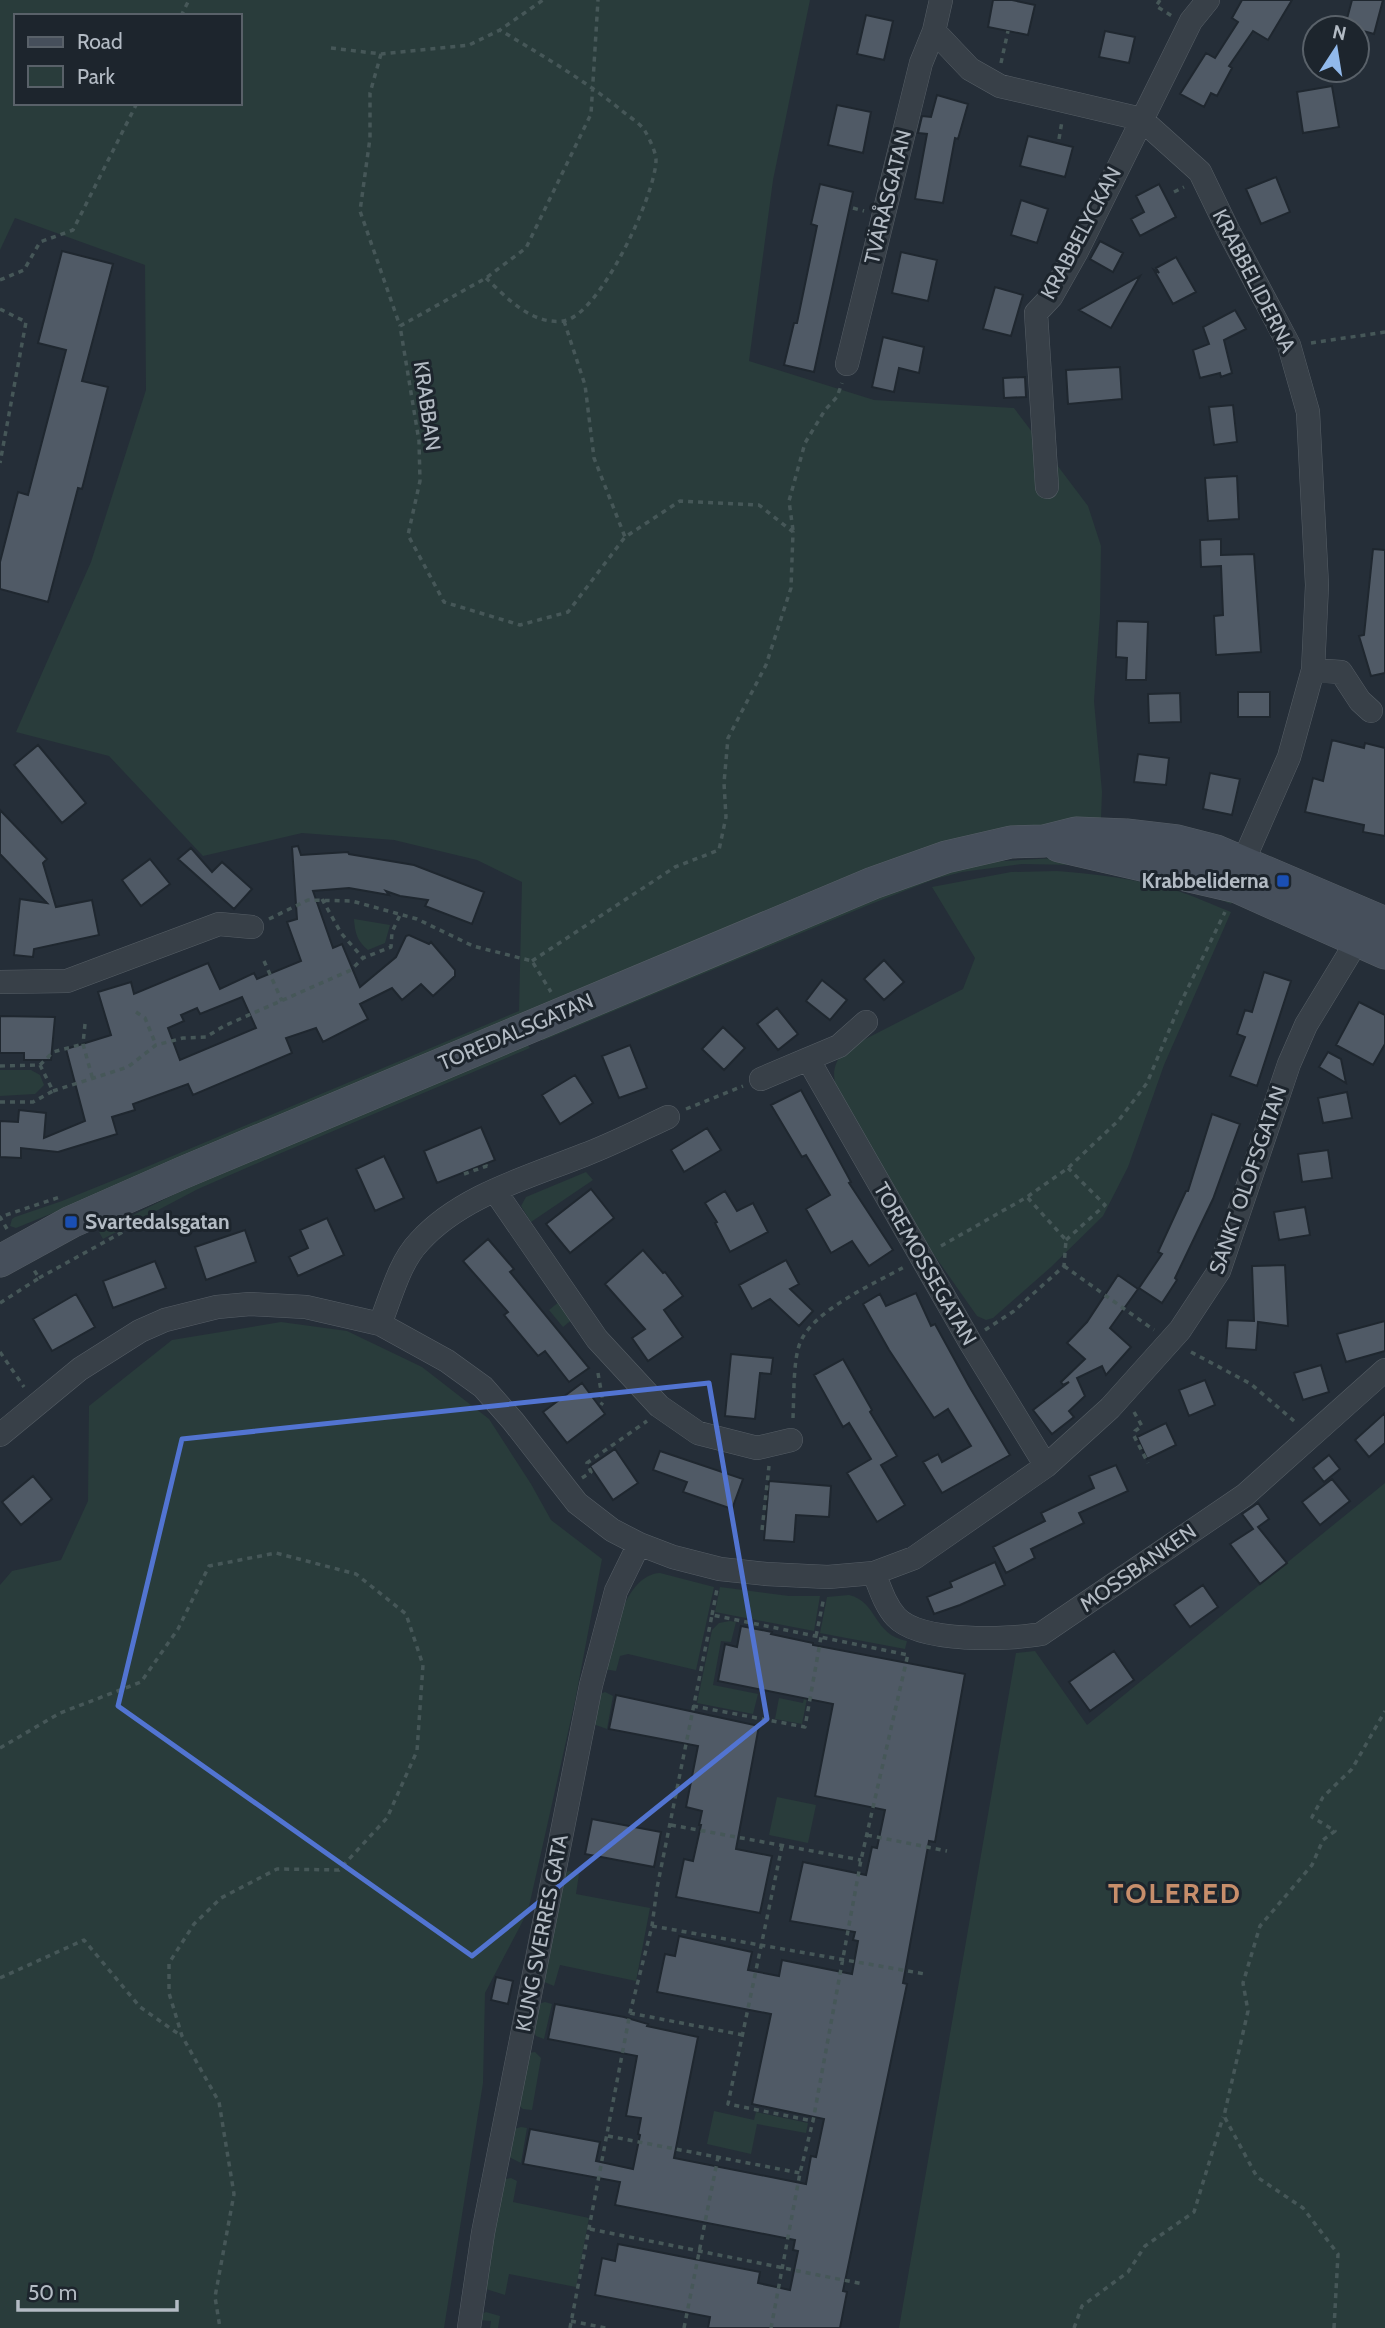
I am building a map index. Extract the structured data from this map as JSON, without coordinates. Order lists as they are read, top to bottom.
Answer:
{
  "streets": {
    "street": [
      "TVÄRÅSGATAN",
      "KRABBELYCKAN",
      "KRABBELIDERNA",
      "TOREDALSGATAN",
      "SANKT OLOFSGATAN",
      "TOREMOSSEGATAN",
      "MOSSBANKEN",
      "KUNG SVERRES GATA"
    ],
    "path": ["KRABBAN"]
  },
  "crossings": [
    ["TVÄRÅSGATAN", "KRABBELIDERNA"],
    ["KRABBELYCKAN", "KRABBELIDERNA"],
    ["KRABBELIDERNA", "TOREDALSGATAN"],
    ["TOREDALSGATAN", "SANKT OLOFSGATAN"],
    ["SANKT OLOFSGATAN", "TOREMOSSEGATAN"],
    ["SANKT OLOFSGATAN", "KUNG SVERRES GATA"]
  ],
  "districts": ["TOLERED"],
  "places": {
    "transit": ["Krabbeliderna", "Svartedalsgatan"]
  },
  "legend": ["Road", "Park"],
  "scale_bar": "50 m",
  "north": "top"
}
